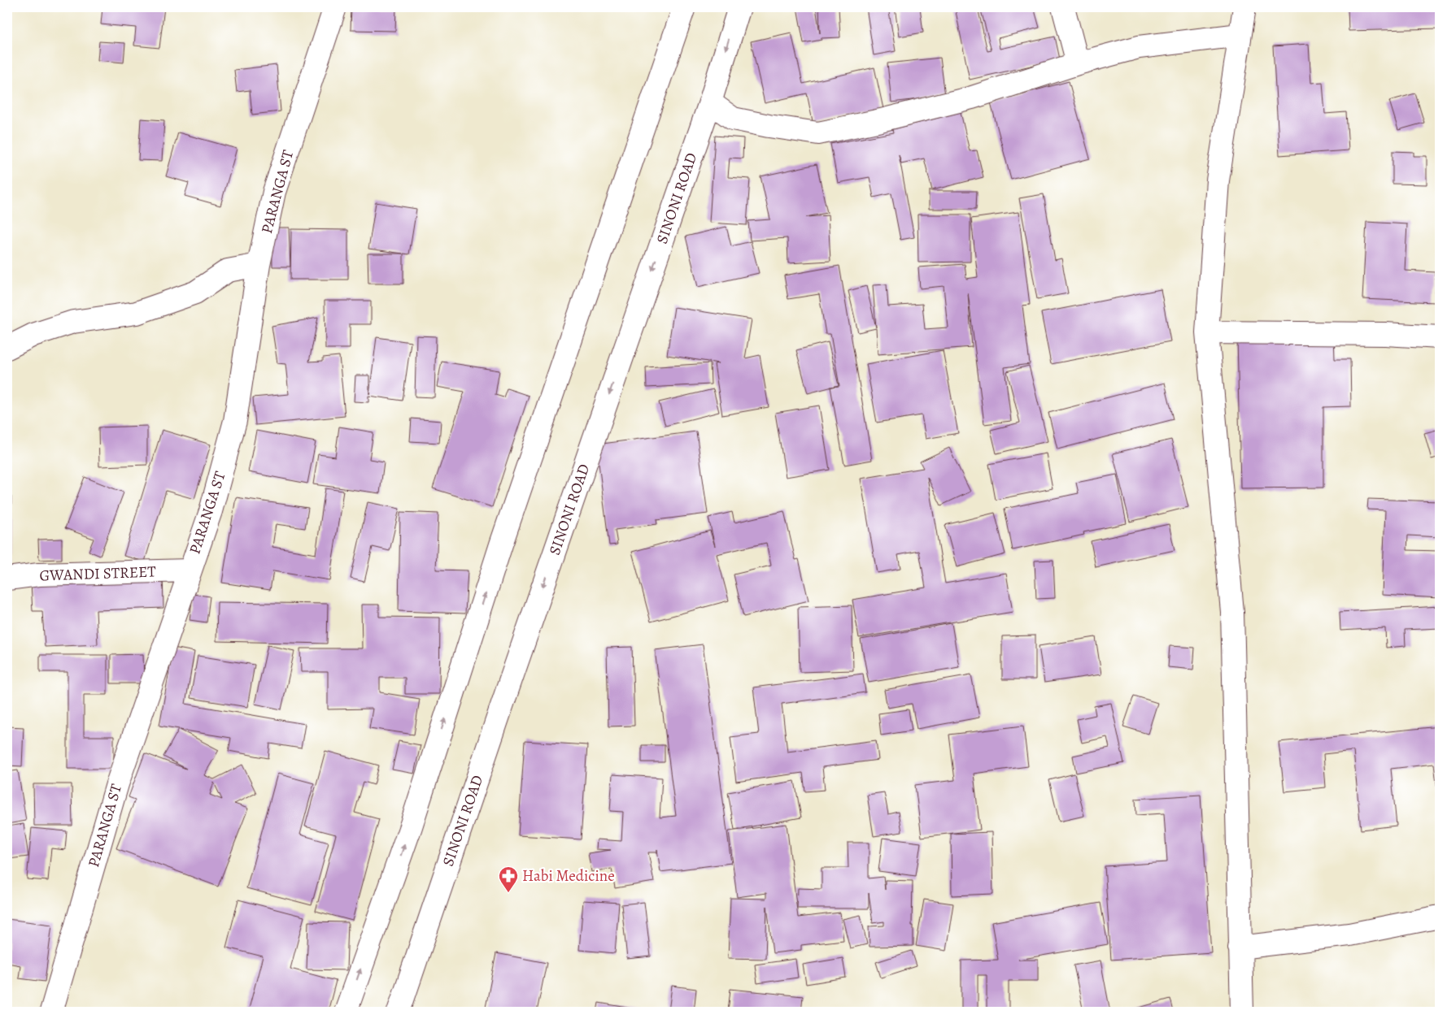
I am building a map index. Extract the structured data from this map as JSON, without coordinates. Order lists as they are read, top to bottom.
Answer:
{
  "streets": {
    "street": ["PARANGA ST", "SINONI ROAD", "GWANDI STREET"]
  },
  "crossings": [
    ["PARANGA ST", "GWANDI STREET"]
  ],
  "places": {
    "pharmacy": ["Habi Medicine"]
  }
}
